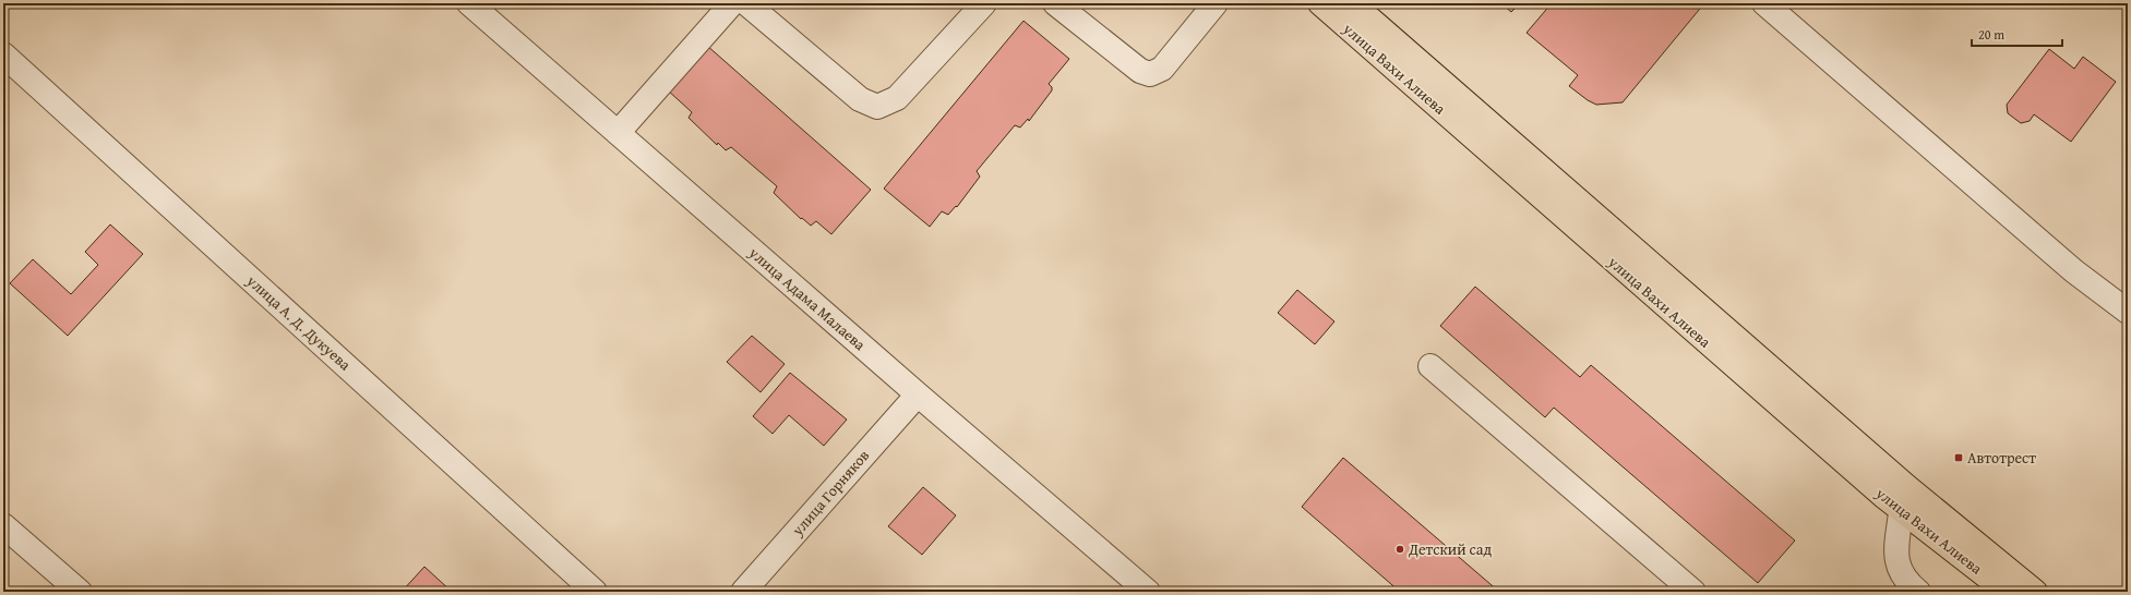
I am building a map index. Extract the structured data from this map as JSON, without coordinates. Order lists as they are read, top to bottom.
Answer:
{
  "streets": {
    "main road": ["улица Вахи Алиева"],
    "street": ["улица Адама Малаева", "улица А. Д. Дукуева", "улица Горняков"]
  },
  "crossings": [
    ["улица Адама Малаева", "улица Горняков"]
  ],
  "places": {
    "transit": ["Автотрест"],
    "other": ["Детский сад"]
  },
  "scale_bar": "20 m"
}
